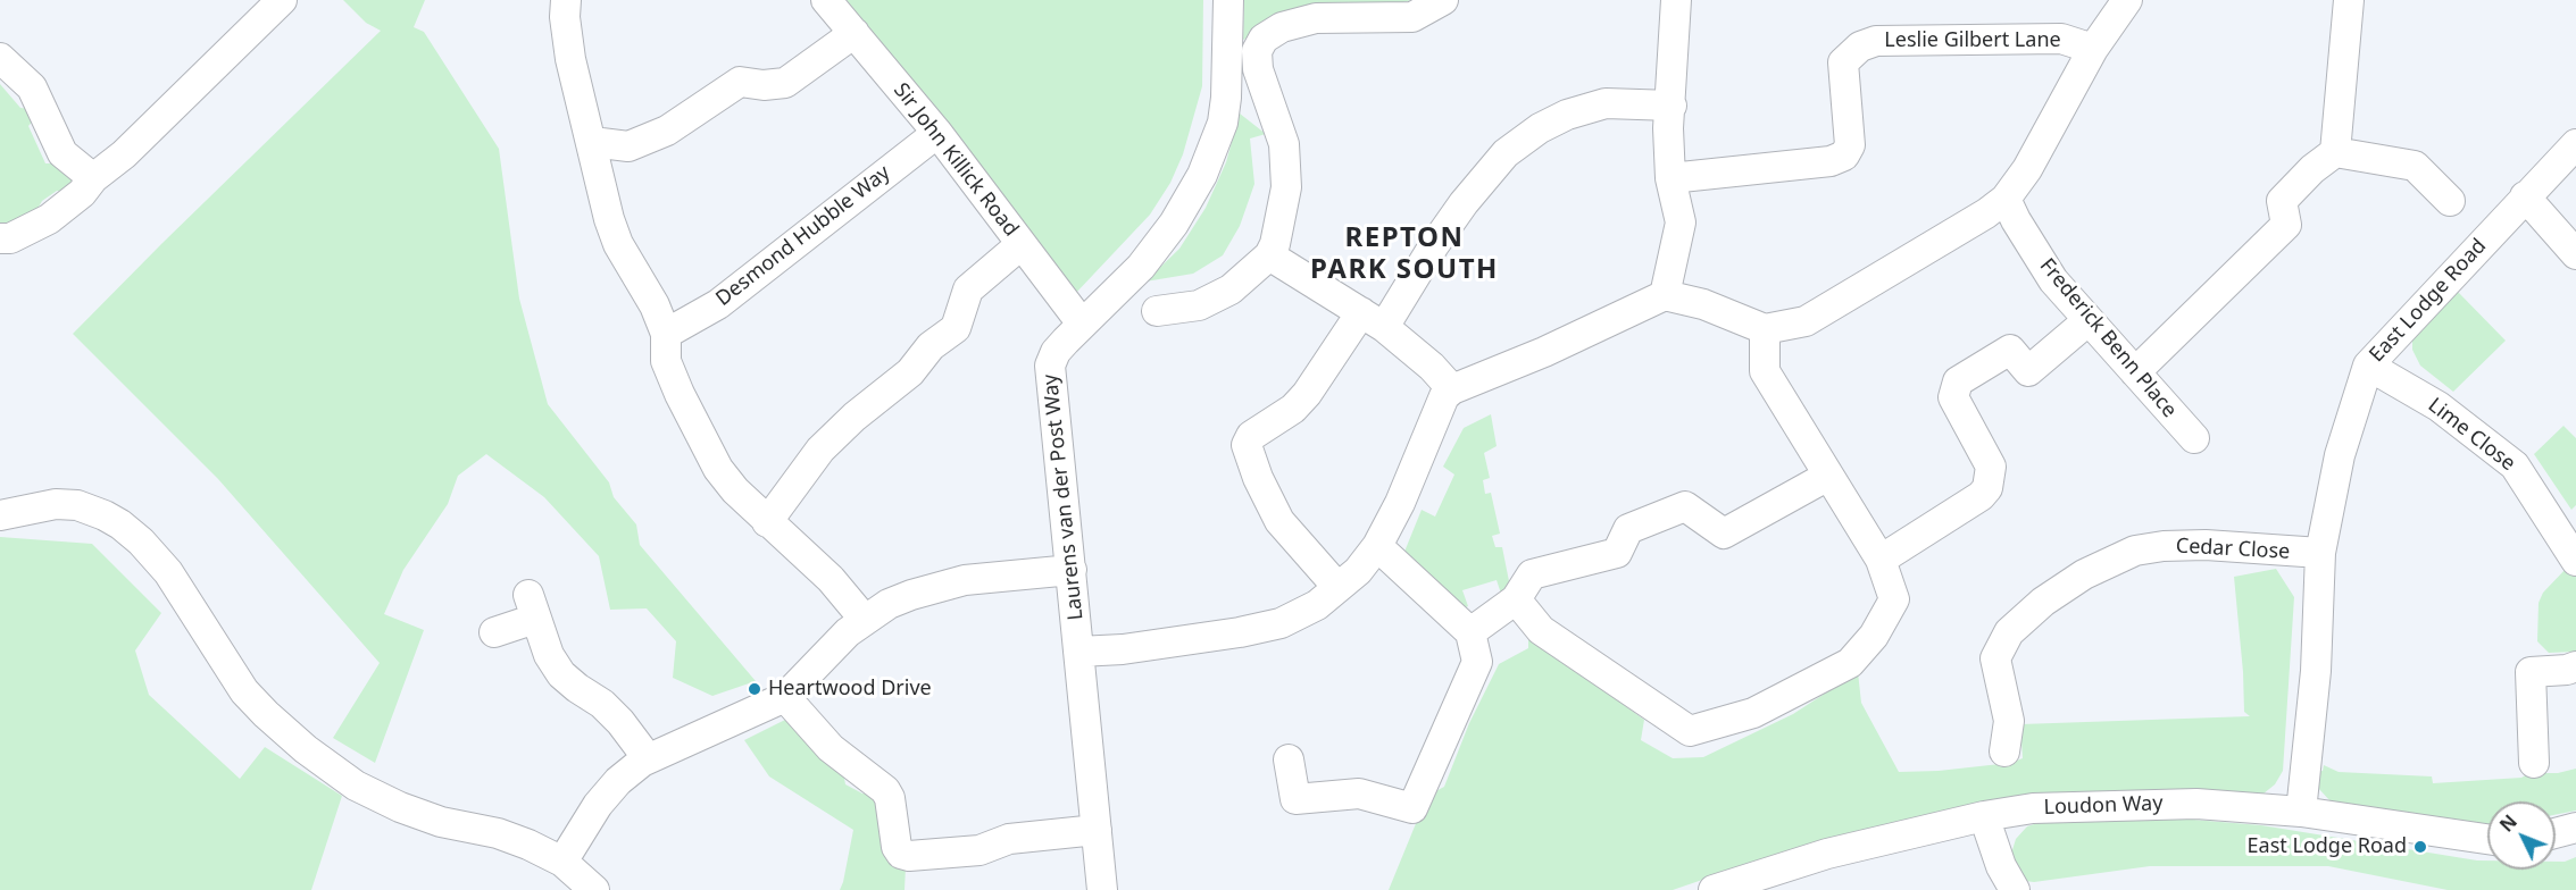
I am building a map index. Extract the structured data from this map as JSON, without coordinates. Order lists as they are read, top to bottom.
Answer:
{
  "streets": {
    "street": [
      "Leslie Gilbert Lane",
      "Sir John Killick Road",
      "Desmond Hubble Way",
      "East Lodge Road",
      "Frederick Benn Place",
      "Lime Close",
      "Laurens van der Post Way",
      "Cedar Close",
      "Loudon Way"
    ]
  },
  "crossings": [
    ["Sir John Killick Road", "Desmond Hubble Way"],
    ["Sir John Killick Road", "Laurens van der Post Way"],
    ["East Lodge Road", "Lime Close"],
    ["East Lodge Road", "Cedar Close"],
    ["East Lodge Road", "Loudon Way"]
  ],
  "districts": ["REPTON PARK SOUTH"],
  "places": ["Heartwood Drive", "East Lodge Road"],
  "north": "top left"
}
